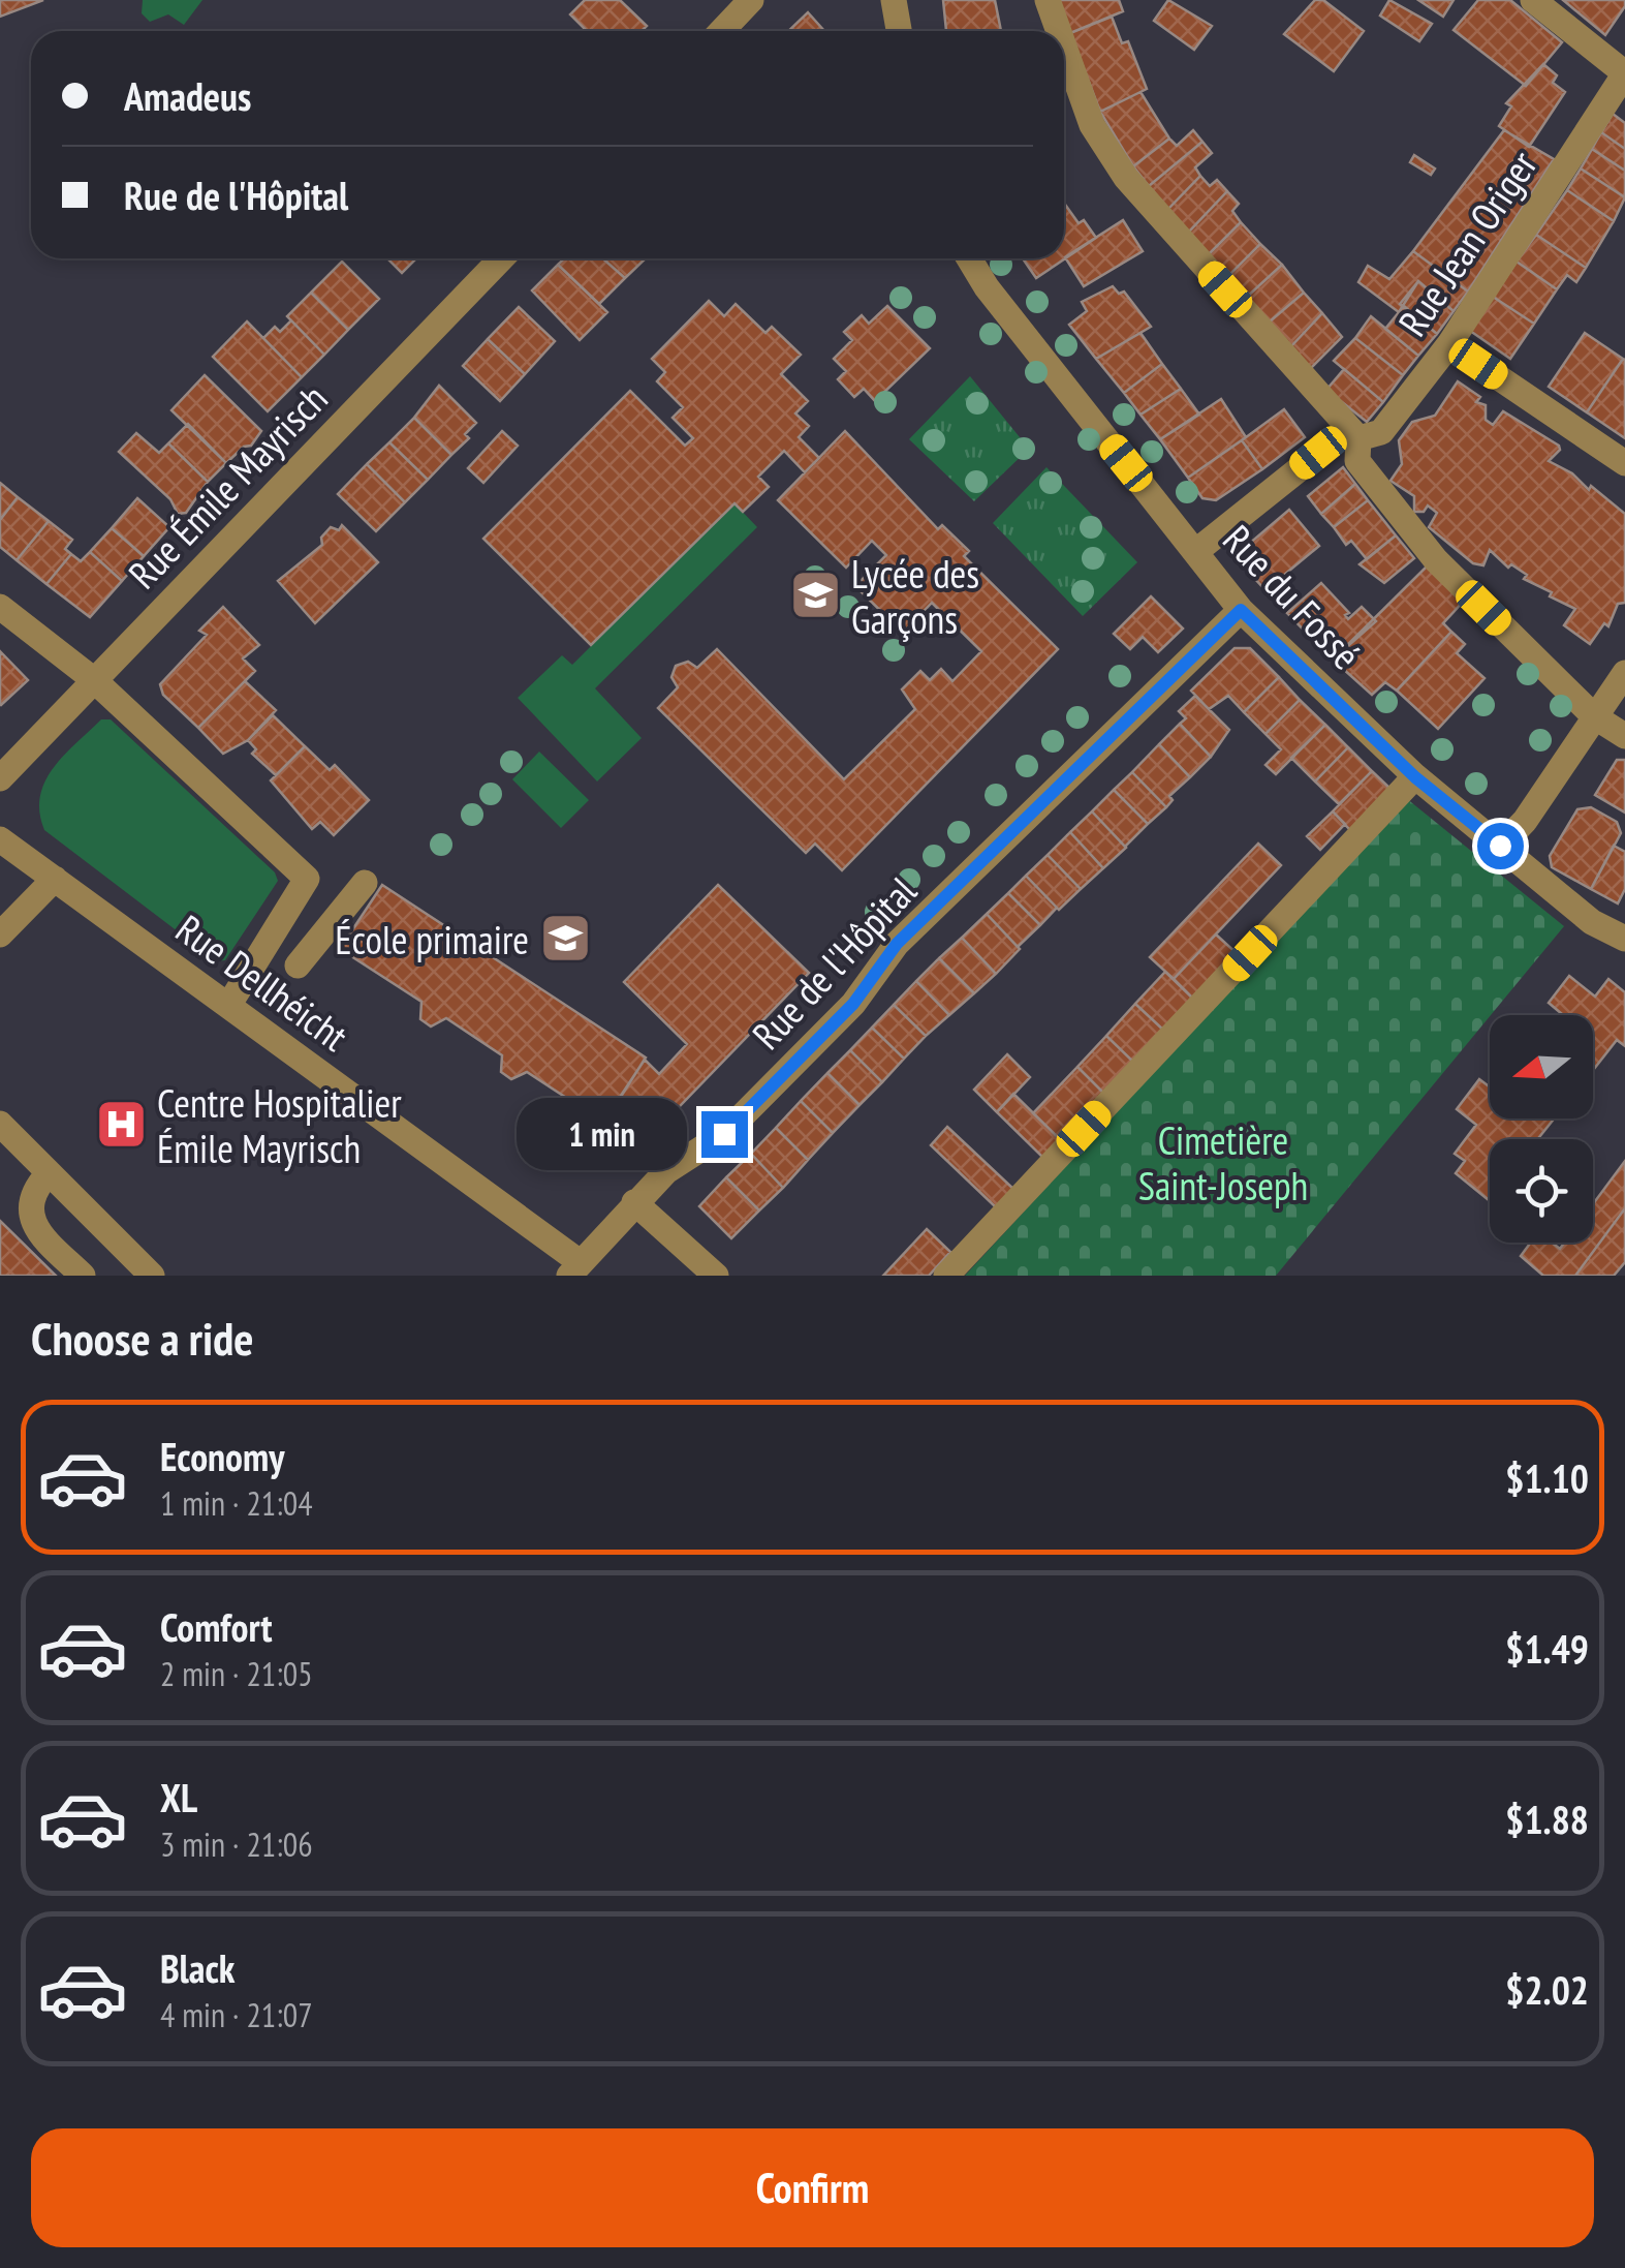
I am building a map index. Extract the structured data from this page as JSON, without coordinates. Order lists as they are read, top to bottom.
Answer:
{
  "streets": {
    "street": [
      "Rue Jean Origer",
      "Rue Émile Mayrisch",
      "Rue du Fossé",
      "Rue de l'Hôpital",
      "Rue Dellhéicht"
    ]
  },
  "crossings": [
    ["Rue Jean Origer", "Rue du Fossé"],
    ["Rue du Fossé", "Rue de l'Hôpital"],
    ["Rue de l'Hôpital", "Rue Dellhéicht"]
  ],
  "parks": ["Cimetière Saint-Joseph"],
  "places": {
    "school or university": ["Lycée des Garçons", "École primaire"],
    "hospital": ["Centre Hospitalier Émile Mayrisch"]
  },
  "north": "left",
  "page": {
    "banner": ["Amadeus", "Rue de l'Hôpital"],
    "bubble": "1 min",
    "heading": "Choose a ride",
    "list": [
      {
        "name": "Economy",
        "note": "1 min · 21:04",
        "value": "$1.10"
      },
      {
        "name": "Comfort",
        "note": "2 min · 21:05",
        "value": "$1.49"
      },
      {
        "name": "XL",
        "note": "3 min · 21:06",
        "value": "$1.88"
      },
      {
        "name": "Black",
        "note": "4 min · 21:07",
        "value": "$2.02"
      }
    ],
    "buttons": "Confirm"
  }
}
